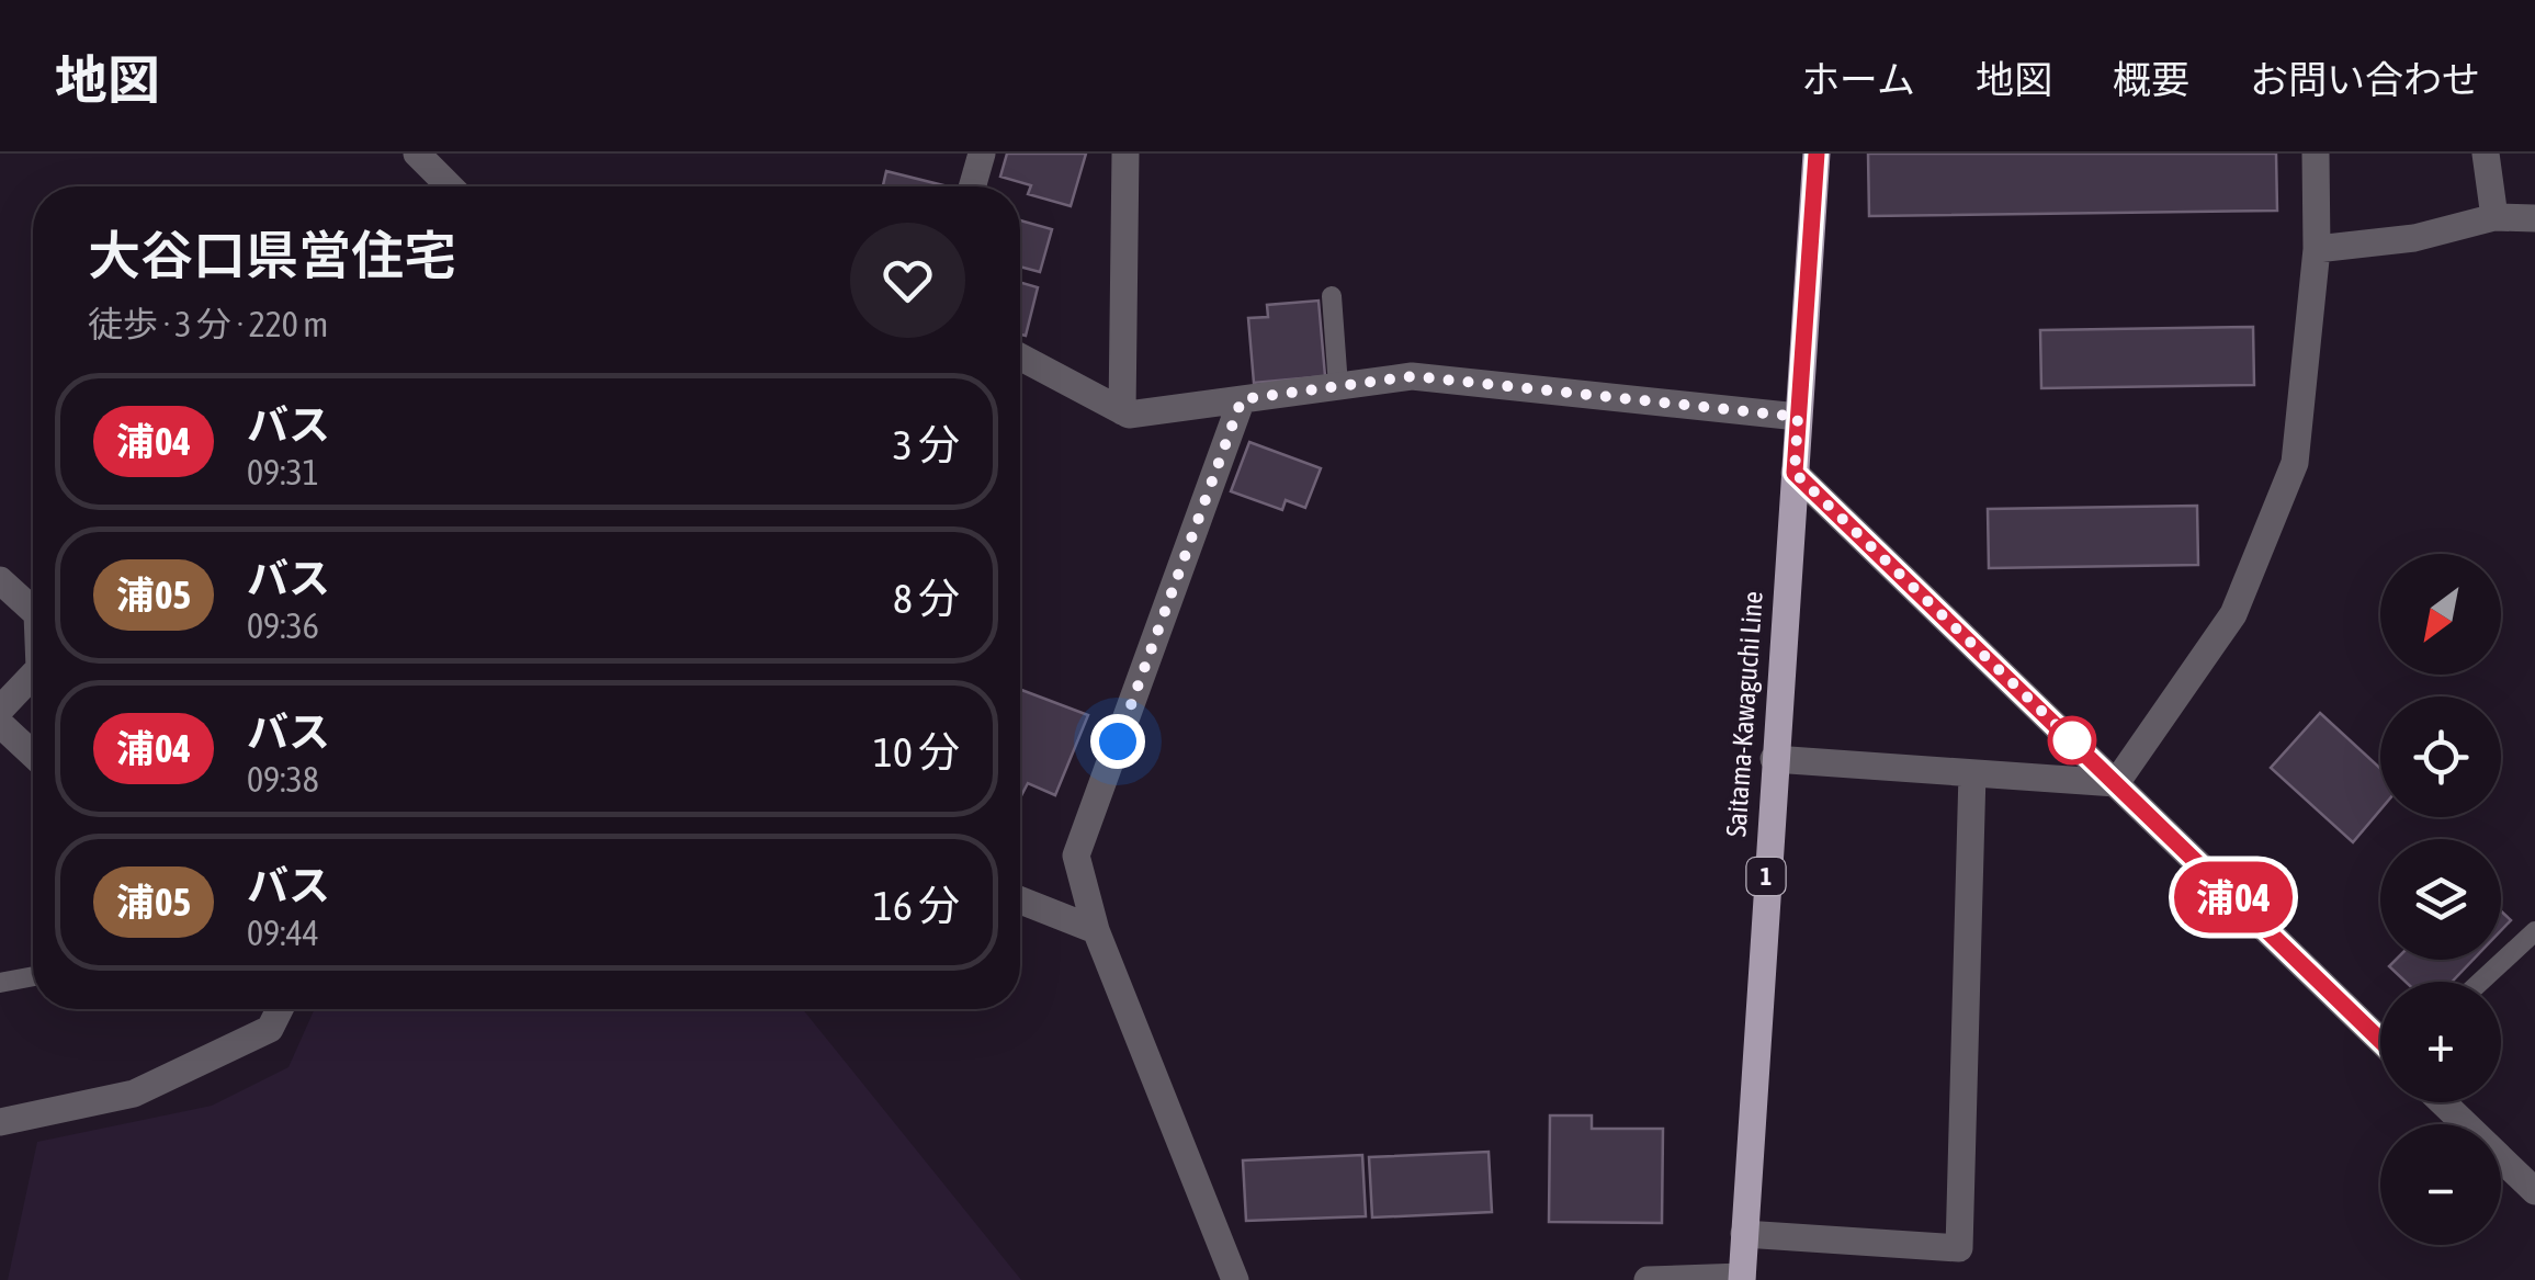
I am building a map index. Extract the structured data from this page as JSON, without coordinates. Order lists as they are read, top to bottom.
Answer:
{
  "streets": {
    "main road": ["Saitama-Kawaguchi Line", "1"]
  },
  "lines": ["bus line 浦04"],
  "north": "bottom left",
  "page": {
    "header": "地図",
    "nav": [
      "ホーム",
      "地図",
      "概要",
      "お問い合わせ"
    ],
    "on_map": "浦04",
    "heading": ["大谷口県営住宅", "徒歩 · 3 分 · 220 m"],
    "list": [
      {
        "mark": "浦04",
        "name": "バス",
        "note": "09:31",
        "value": "3 分"
      },
      {
        "mark": "浦05",
        "name": "バス",
        "note": "09:36",
        "value": "8 分"
      },
      {
        "mark": "浦04",
        "name": "バス",
        "note": "09:38",
        "value": "10 分"
      },
      {
        "mark": "浦05",
        "name": "バス",
        "note": "09:44",
        "value": "16 分"
      }
    ],
    "map_buttons": ["+", "−"]
  }
}
